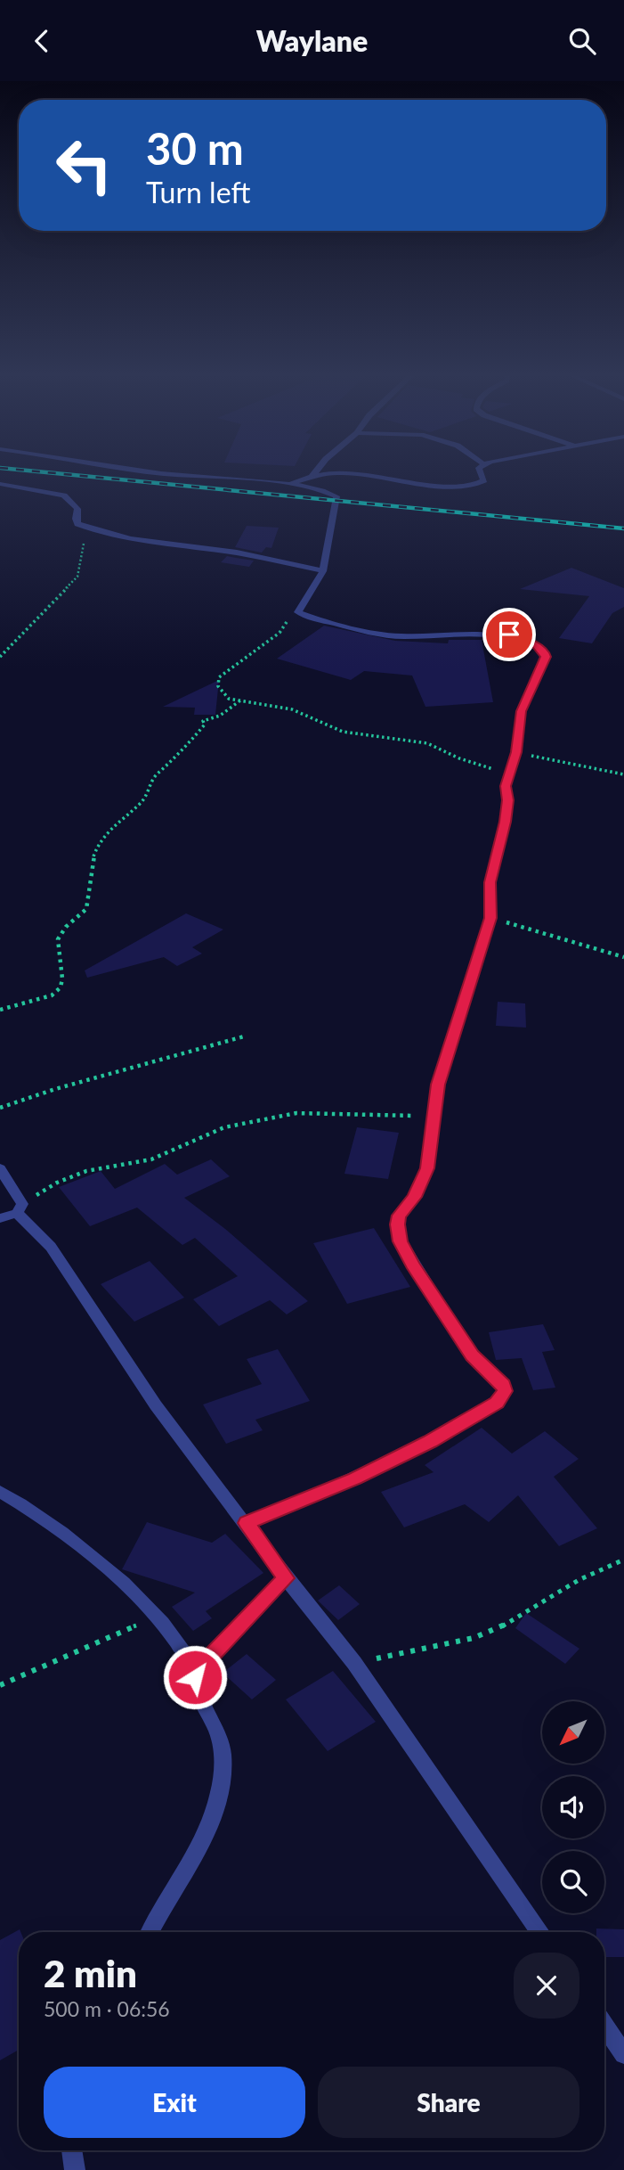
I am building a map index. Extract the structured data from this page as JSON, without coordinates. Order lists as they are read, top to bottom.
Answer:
{
  "north": "bottom left",
  "page": {
    "header": "Waylane",
    "turn": ["30 m", "Turn left"],
    "heading": ["2 min", "500 m · 06:56"],
    "buttons": ["Exit", "Share"]
  }
}
